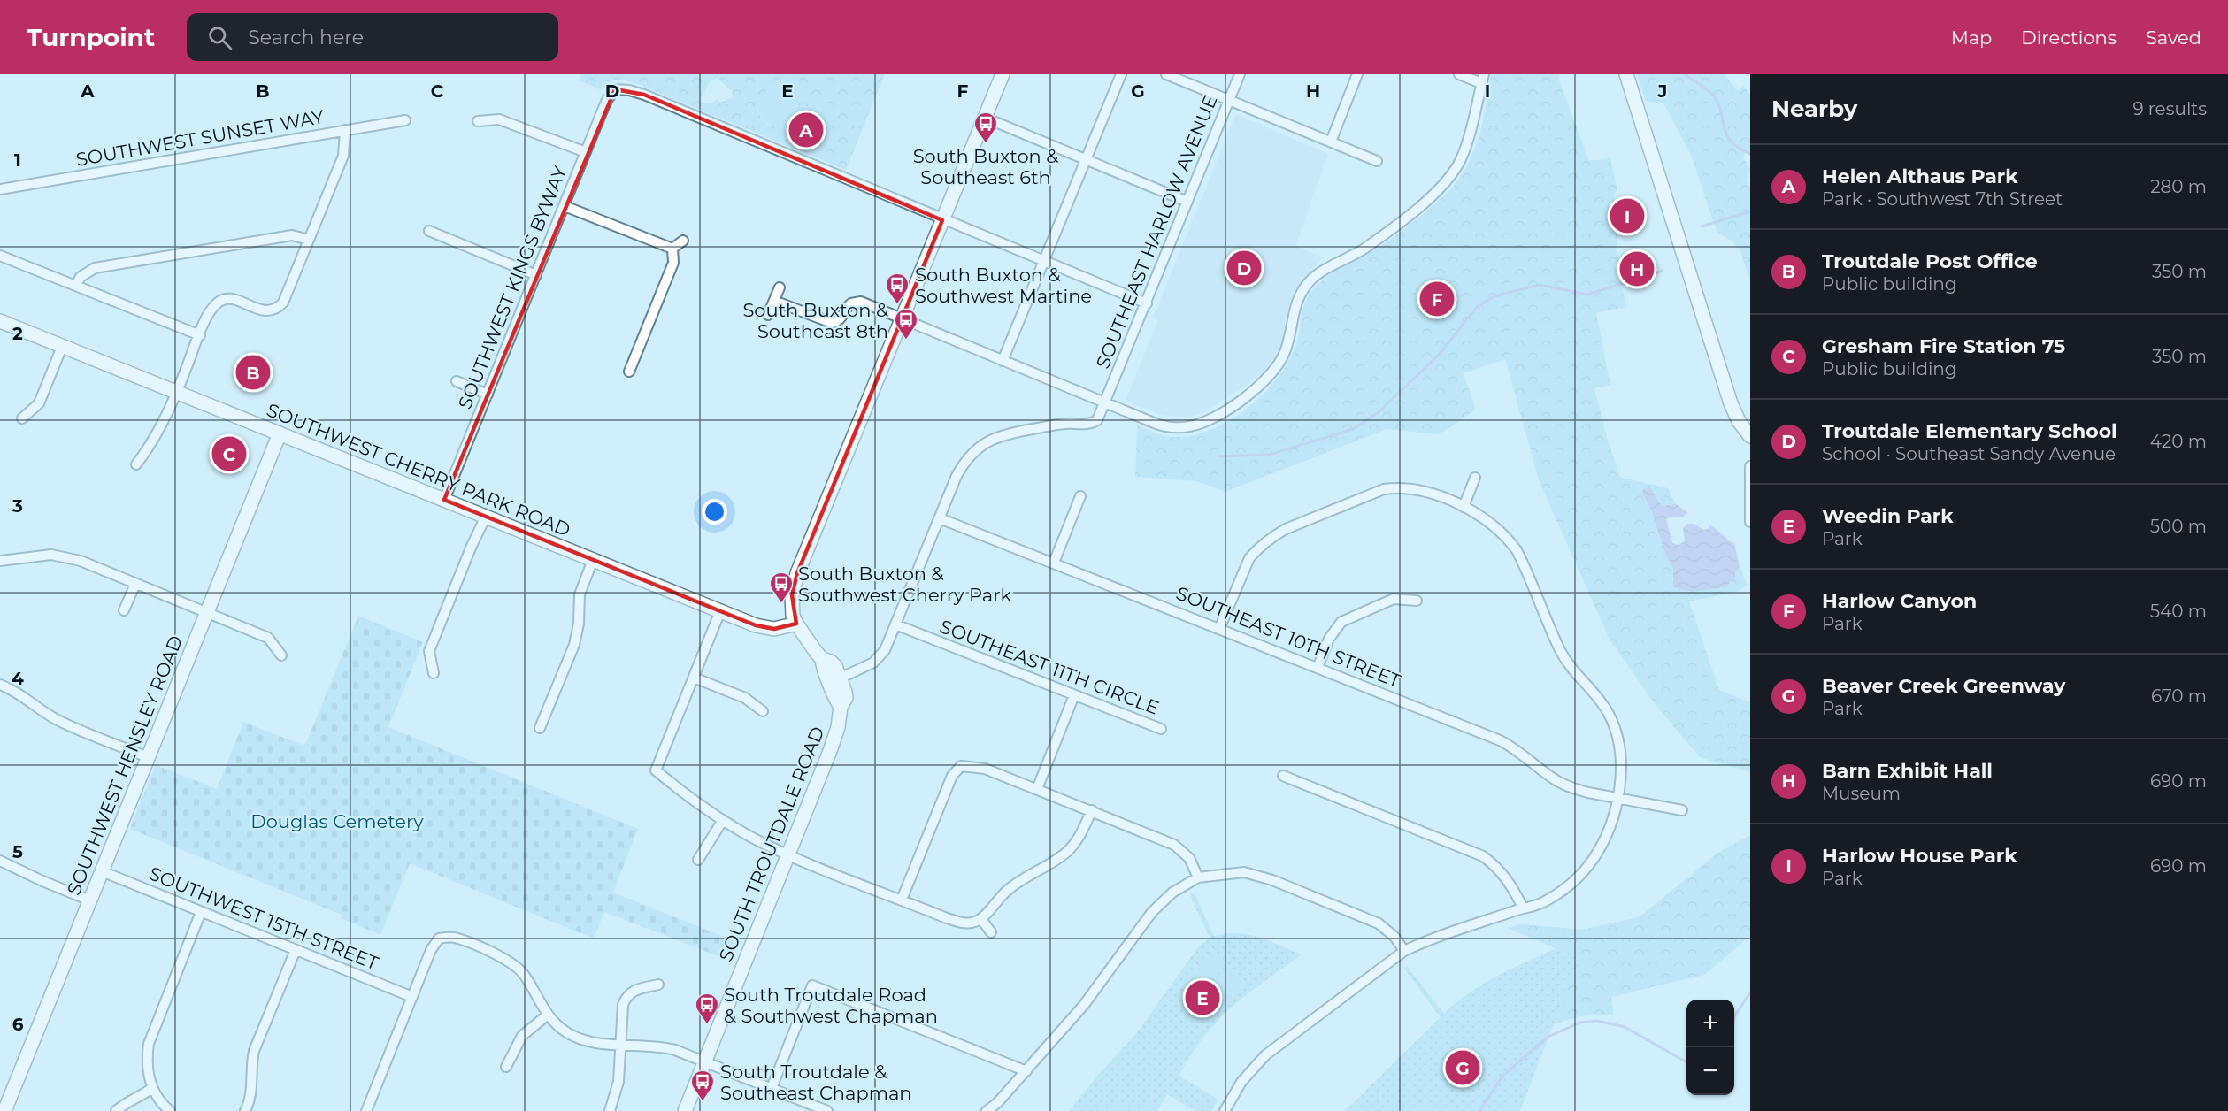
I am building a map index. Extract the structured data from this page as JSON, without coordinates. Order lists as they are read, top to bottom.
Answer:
{
  "streets": {
    "street": [
      "SOUTHWEST SUNSET WAY",
      "SOUTHEAST HARLOW AVENUE",
      "SOUTHWEST KINGS BYWAY",
      "SOUTHWEST CHERRY PARK ROAD",
      "SOUTHEAST 10TH STREET",
      "SOUTHEAST 11TH CIRCLE",
      "SOUTHWEST HENSLEY ROAD",
      "SOUTH TROUTDALE ROAD",
      "SOUTHWEST 15TH STREET"
    ]
  },
  "crossings": [
    ["SOUTHEAST HARLOW AVENUE", "SOUTHEAST 10TH STREET"],
    ["SOUTHWEST KINGS BYWAY", "SOUTHWEST CHERRY PARK ROAD"],
    ["SOUTHWEST CHERRY PARK ROAD", "SOUTHWEST HENSLEY ROAD"],
    ["SOUTHWEST HENSLEY ROAD", "SOUTHWEST 15TH STREET"]
  ],
  "parks": ["Douglas Cemetery"],
  "places": {
    "bus stop": [
      "South Buxton & Southeast 6th",
      "South Buxton & Southwest Martine",
      "South Buxton & Southeast 8th",
      "South Buxton & Southwest Cherry Park",
      "South Troutdale Road & Southwest Chapman",
      "South Troutdale & Southeast Chapman"
    ]
  },
  "page": {
    "header": "Turnpoint",
    "search": "Search here",
    "nav": ["Map", "Directions", "Saved"],
    "heading": ["Nearby", "9 results"],
    "pins": [
      "A",
      "I",
      "D",
      "H",
      "F",
      "B",
      "C",
      "E",
      "G"
    ],
    "list": [
      {
        "mark": "A",
        "name": "Helen Althaus Park",
        "note": "Park · Southwest 7th Street",
        "value": "280 m"
      },
      {
        "mark": "B",
        "name": "Troutdale Post Office",
        "note": "Public building",
        "value": "350 m"
      },
      {
        "mark": "C",
        "name": "Gresham Fire Station 75",
        "note": "Public building",
        "value": "350 m"
      },
      {
        "mark": "D",
        "name": "Troutdale Elementary School",
        "note": "School · Southeast Sandy Avenue",
        "value": "420 m"
      },
      {
        "mark": "E",
        "name": "Weedin Park",
        "note": "Park",
        "value": "500 m"
      },
      {
        "mark": "F",
        "name": "Harlow Canyon",
        "note": "Park",
        "value": "540 m"
      },
      {
        "mark": "G",
        "name": "Beaver Creek Greenway",
        "note": "Park",
        "value": "670 m"
      },
      {
        "mark": "H",
        "name": "Barn Exhibit Hall",
        "note": "Museum",
        "value": "690 m"
      },
      {
        "mark": "I",
        "name": "Harlow House Park",
        "note": "Park",
        "value": "690 m"
      }
    ],
    "map_buttons": ["+", "−"]
  },
  "grid": {
    "columns": [
      "A",
      "B",
      "C",
      "D",
      "E",
      "F",
      "G",
      "H",
      "I",
      "J"
    ],
    "rows": [
      "1",
      "2",
      "3",
      "4",
      "5",
      "6"
    ]
  }
}
